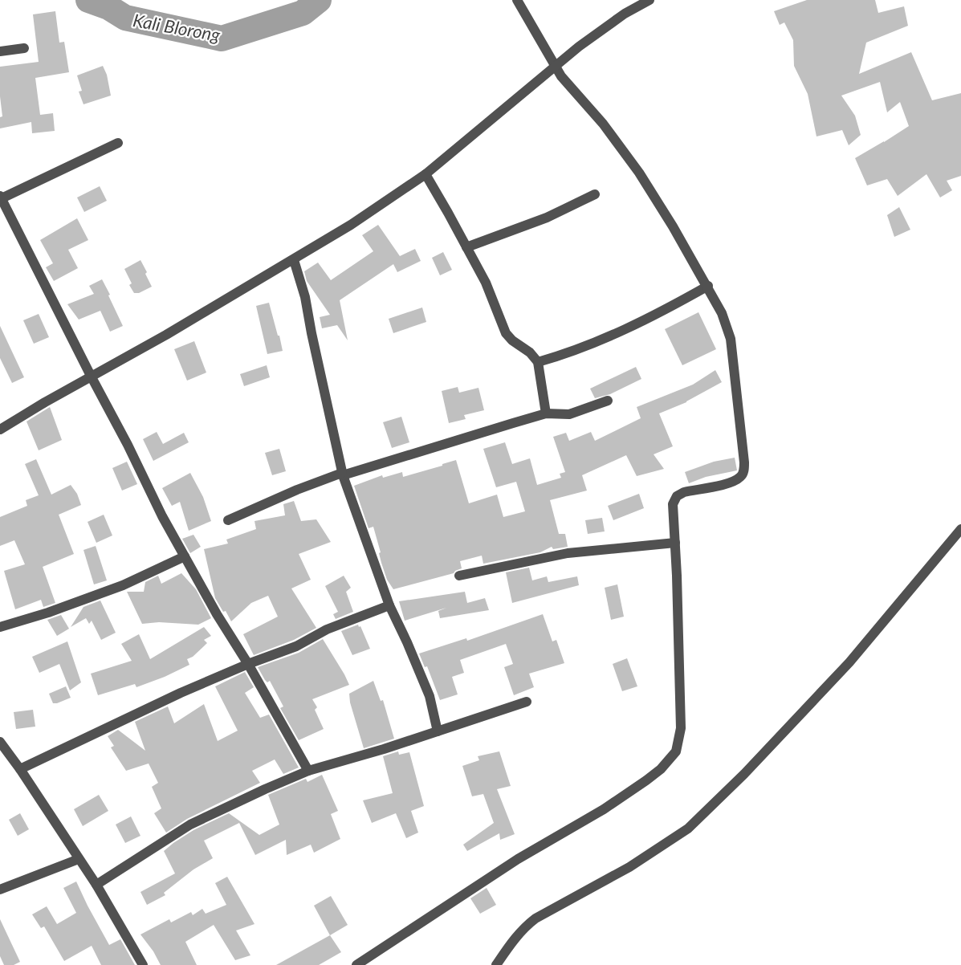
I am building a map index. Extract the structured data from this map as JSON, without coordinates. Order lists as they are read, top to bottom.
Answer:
{
  "water": ["Kali Blorong"]
}
